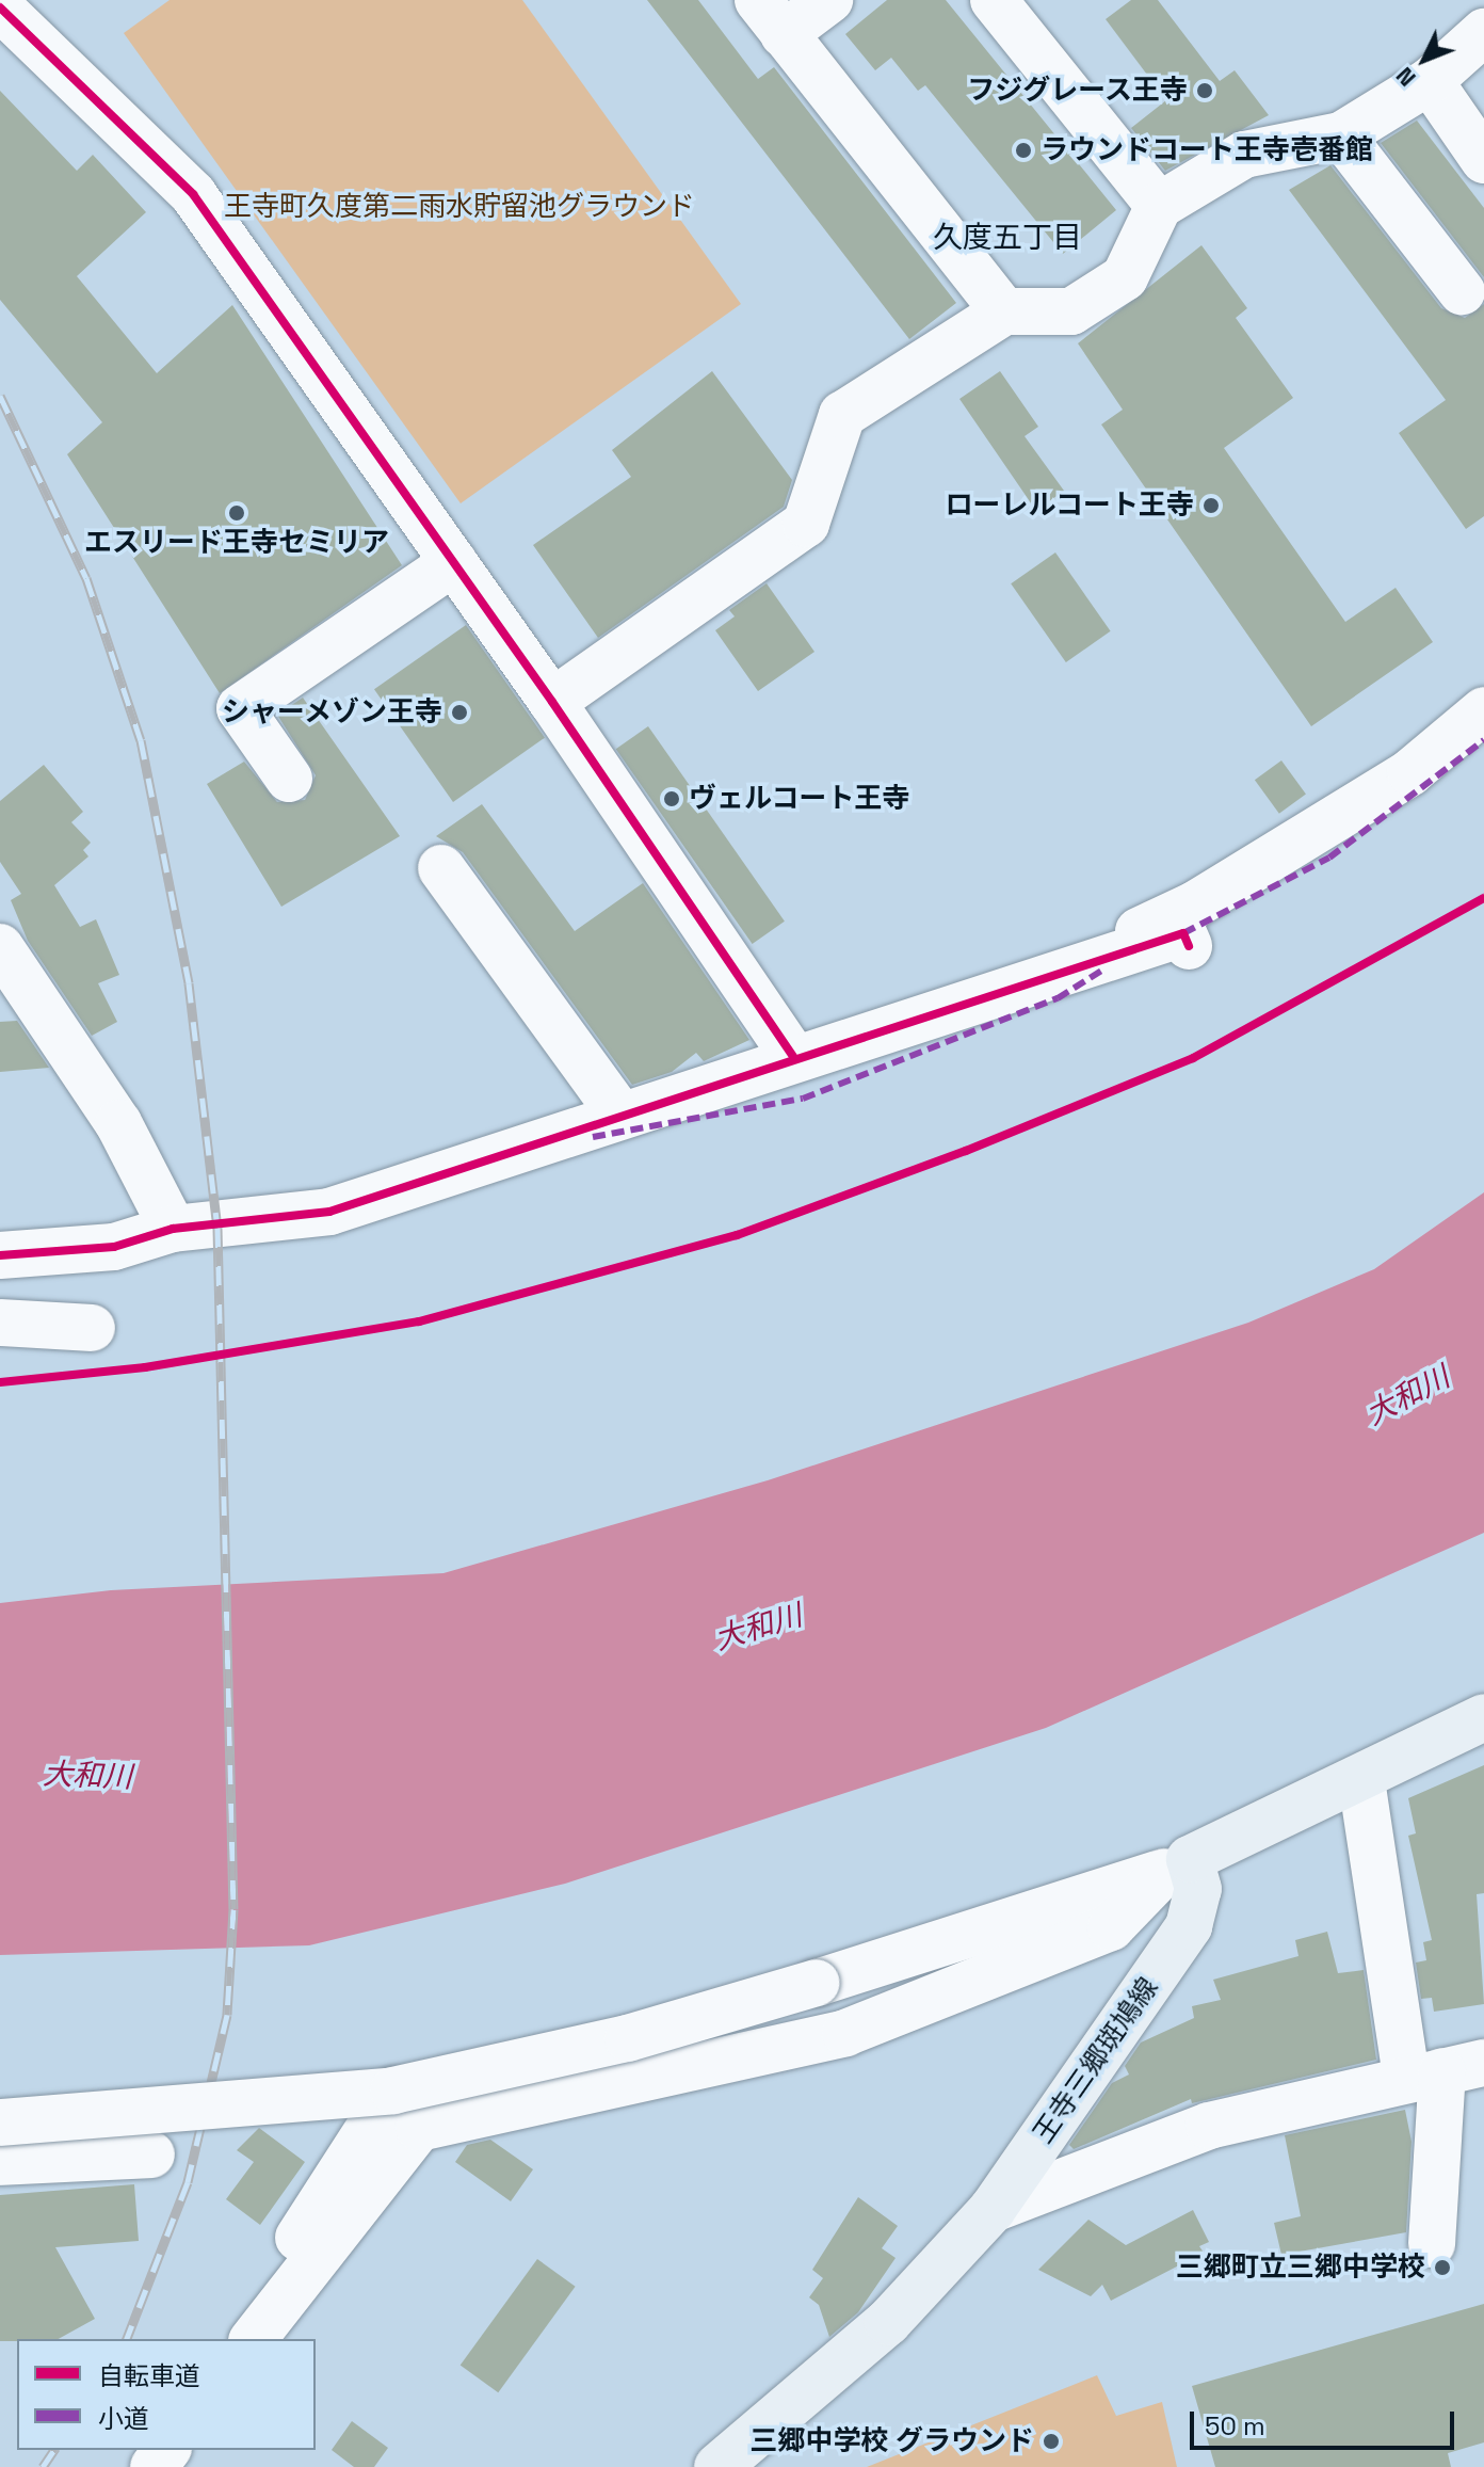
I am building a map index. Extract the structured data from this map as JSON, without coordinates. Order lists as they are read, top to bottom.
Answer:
{
  "streets": {
    "main road": ["王寺三郷斑鳩線"]
  },
  "districts": ["久度五丁目"],
  "water": ["大和川"],
  "parks": ["王寺町久度第二雨水貯留池グラウンド"],
  "places": [
    "フジグレース王寺",
    "ラウンドコート王寺壱番館",
    "ローレルコート王寺",
    "エスリード王寺セミリア",
    "シャーメゾン王寺",
    "ヴェルコート王寺",
    "三郷町立三郷中学校",
    "三郷中学校 グラウンド"
  ],
  "legend": ["自転車道", "小道"],
  "scale_bar": "50 m",
  "north": "bottom left"
}
